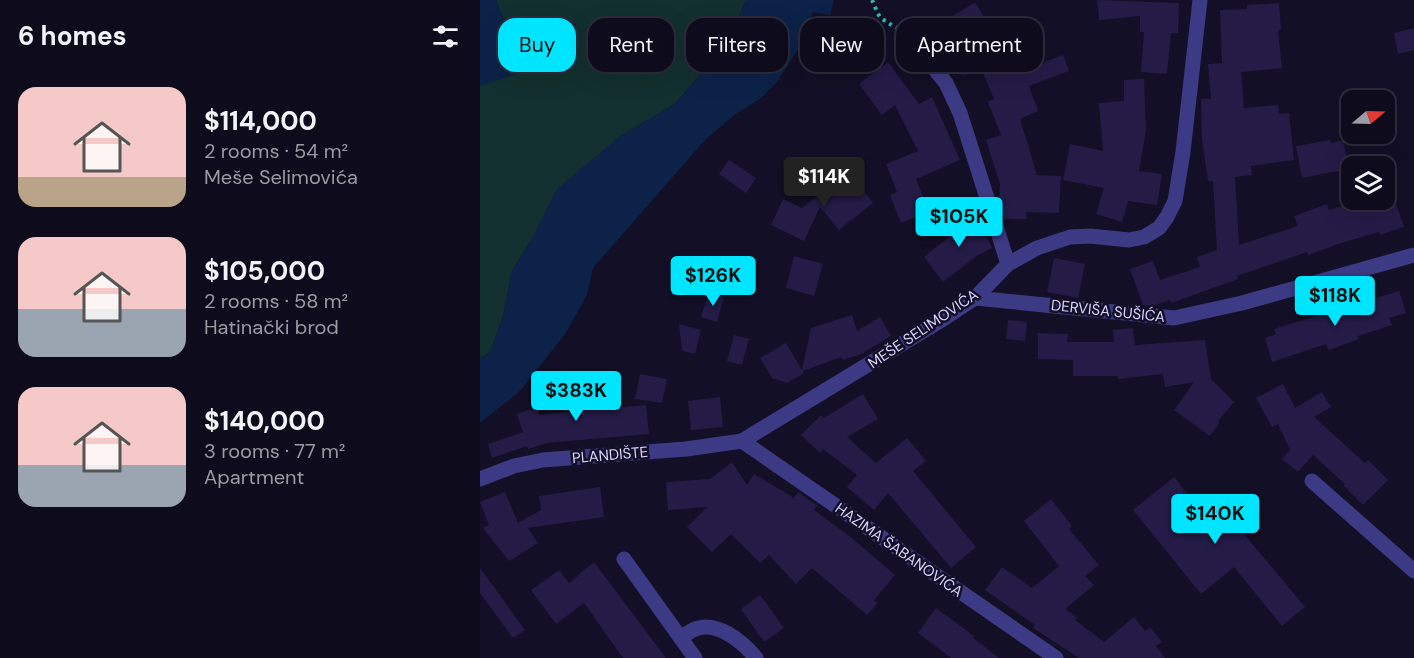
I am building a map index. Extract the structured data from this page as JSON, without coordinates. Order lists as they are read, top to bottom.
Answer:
{
  "streets": {
    "street": [
      "DERVIŠA SUŠIĆA",
      "MEŠE SELIMOVIĆA",
      "PLANDIŠTE",
      "HAZIMA ŠABANOVIĆA"
    ]
  },
  "crossings": [
    ["DERVIŠA SUŠIĆA", "MEŠE SELIMOVIĆA"],
    ["MEŠE SELIMOVIĆA", "PLANDIŠTE"],
    ["MEŠE SELIMOVIĆA", "HAZIMA ŠABANOVIĆA"],
    ["PLANDIŠTE", "HAZIMA ŠABANOVIĆA"]
  ],
  "north": "right",
  "page": {
    "heading": "6 homes",
    "chip": [
      "Buy",
      "Rent",
      "Filters",
      "New",
      "Apartment"
    ],
    "list": [
      {
        "name": "$114,000",
        "note": "2 rooms · 54 m² · Meše Selimovića"
      },
      {
        "name": "$105,000",
        "note": "2 rooms · 58 m² · Hatinački brod"
      },
      {
        "name": "$140,000",
        "note": "3 rooms · 77 m² · Apartment"
      }
    ],
    "price": [
      "$114K",
      "$105K",
      "$126K",
      "$118K",
      "$383K",
      "$140K"
    ]
  }
}
